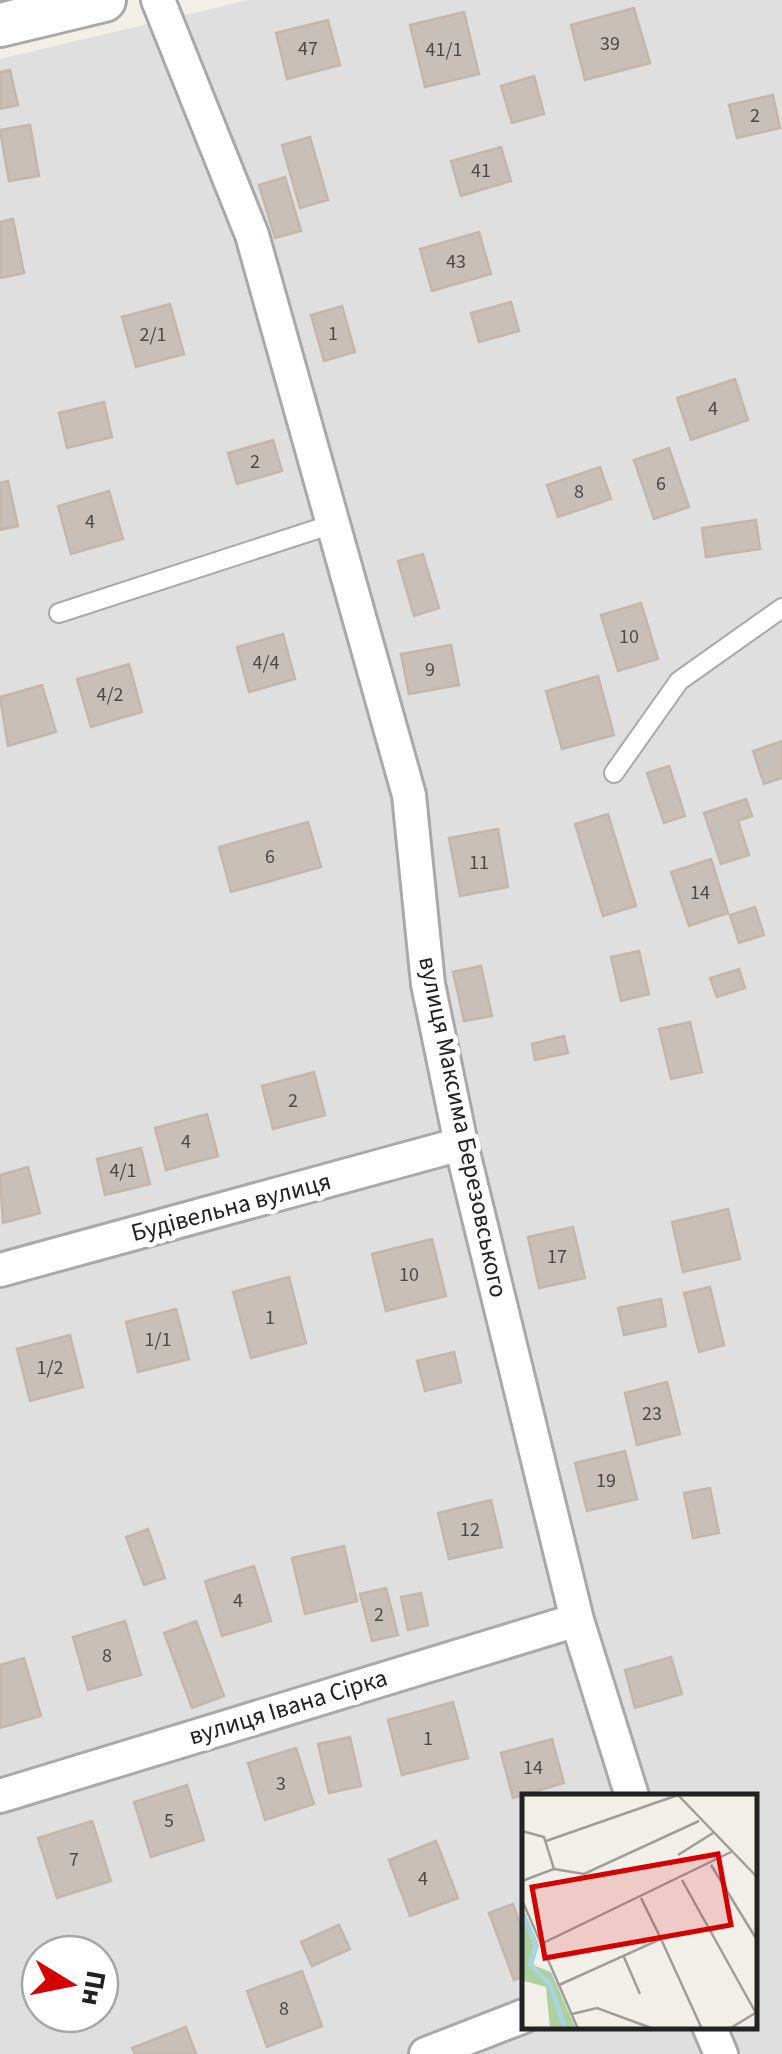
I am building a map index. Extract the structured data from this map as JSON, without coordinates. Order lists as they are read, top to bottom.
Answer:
{
  "streets": {
    "street": ["вулиця Максима Березовського", "Будівельна вулиця", "вулиця Івана Сірка"]
  },
  "crossings": [
    ["вулиця Максима Березовського", "Будівельна вулиця"],
    ["вулиця Максима Березовського", "вулиця Івана Сірка"]
  ],
  "house_numbers": [
    "39",
    "47",
    "41/1",
    "2",
    "41",
    "43",
    "1",
    "2/1",
    "4",
    "2",
    "6",
    "8",
    "4",
    "10",
    "4/4",
    "9",
    "4/2",
    "6",
    "11",
    "14",
    "2",
    "4",
    "4/1",
    "17",
    "10",
    "1",
    "1/1",
    "1/2",
    "23",
    "19",
    "12",
    "4",
    "2",
    "8",
    "1",
    "14",
    "3",
    "5",
    "7",
    "4",
    "8"
  ],
  "north": "right"
}
